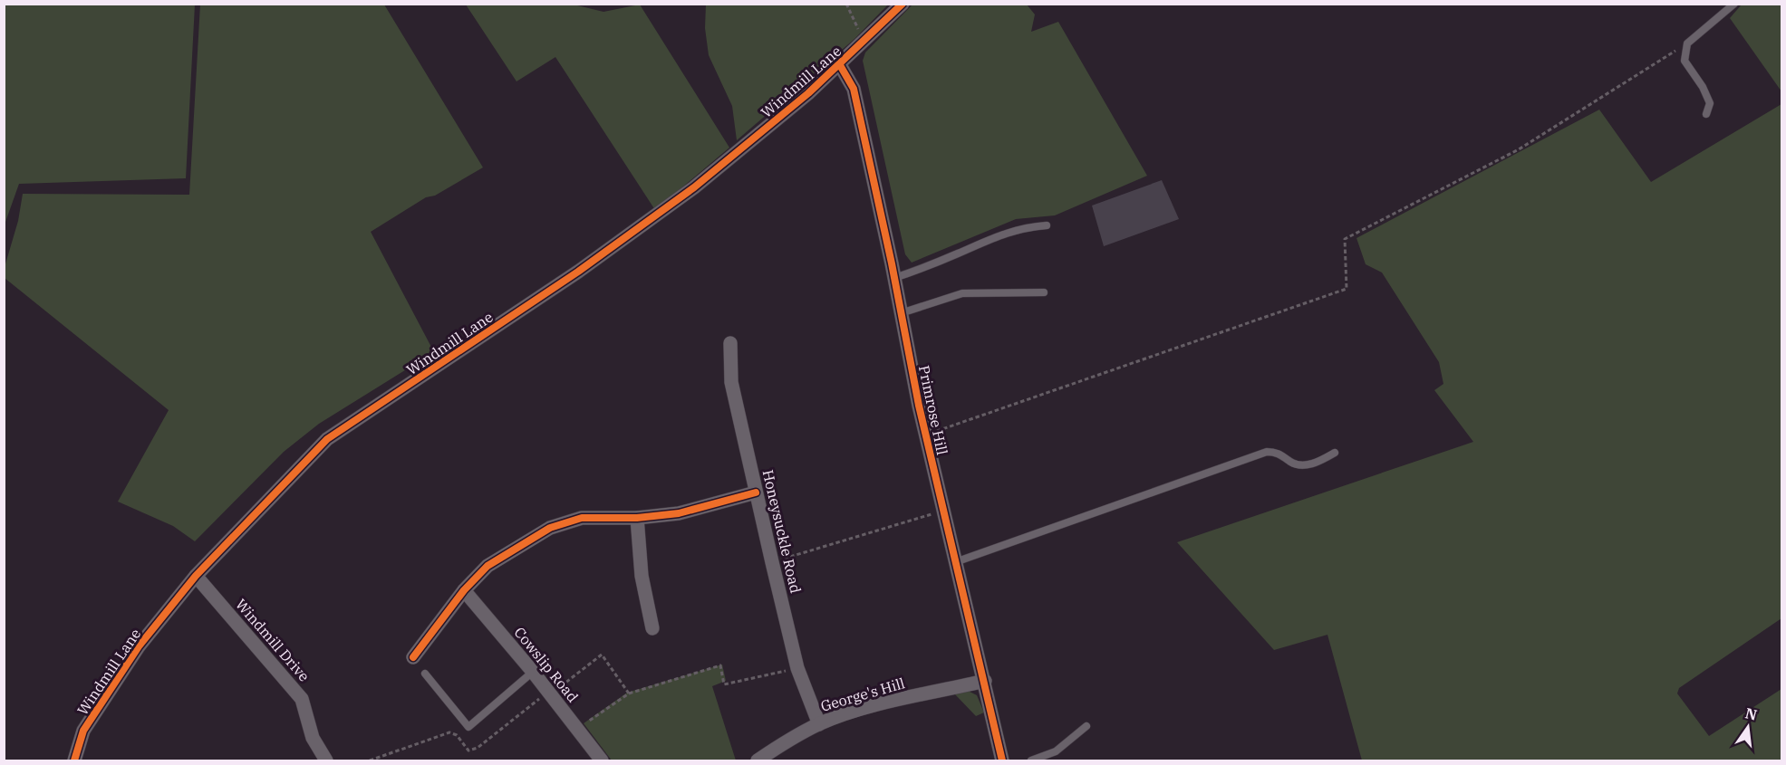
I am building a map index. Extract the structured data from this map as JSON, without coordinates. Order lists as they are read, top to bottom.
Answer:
{
  "streets": {
    "street": [
      "Windmill Lane",
      "Primrose Hill",
      "Honeysuckle Road",
      "Windmill Drive",
      "Cowslip Road",
      "George's Hill"
    ]
  },
  "crossings": [
    ["Windmill Lane", "Primrose Hill"],
    ["Windmill Lane", "Windmill Drive"],
    ["Primrose Hill", "George's Hill"],
    ["Honeysuckle Road", "George's Hill"]
  ],
  "north": "top"
}
